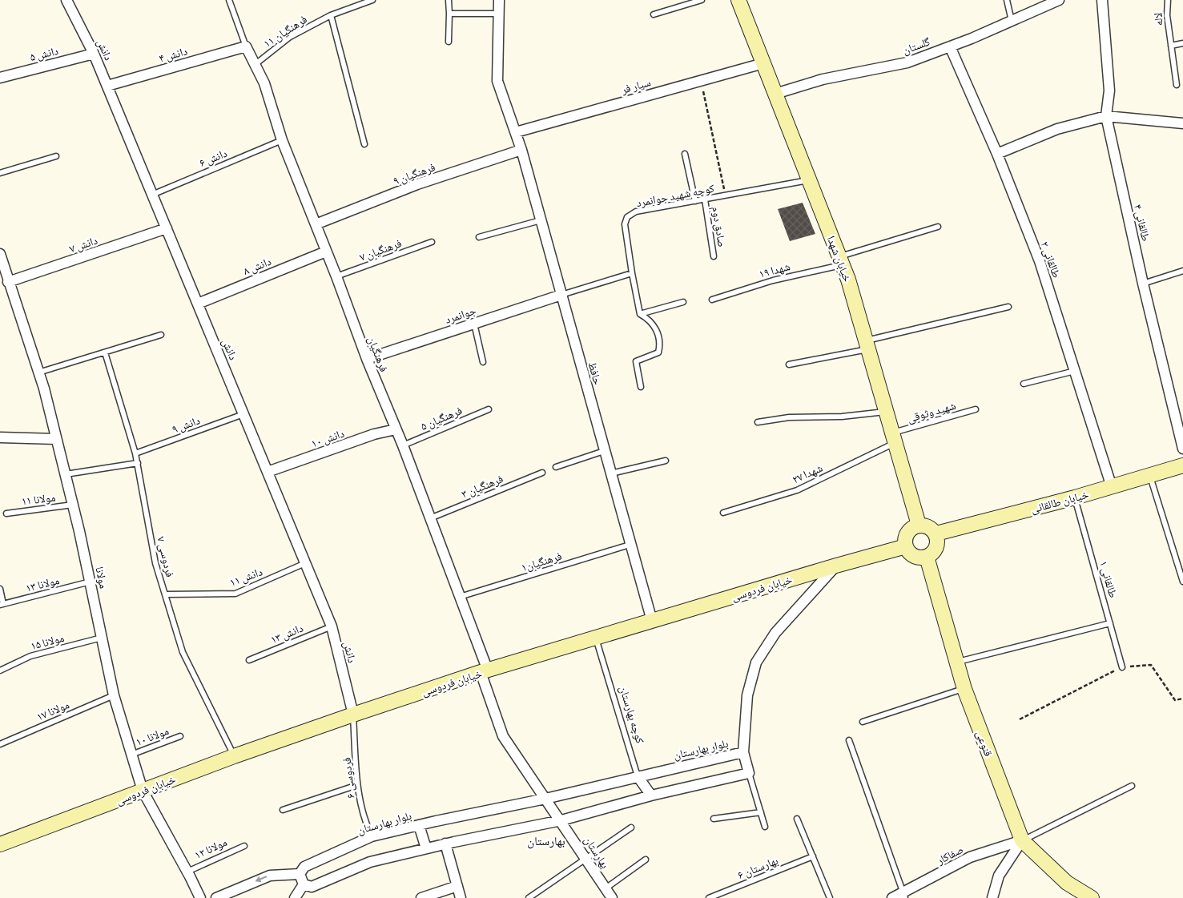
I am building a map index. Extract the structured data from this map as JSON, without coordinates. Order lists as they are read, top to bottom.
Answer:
{
  "streets": {
    "main road": [
      "خیابان شهدا",
      "خیابان طالقانی",
      "خیابان فردوسی",
      "قنوعی"
    ],
    "street": [
      "گلستان",
      "دانش",
      "دانش ۵",
      "دانش ۴",
      "سیار فر",
      "فرهنگیان ۹",
      "طالقانی ۴",
      "دانش ۷",
      "طالقانی ۲",
      "دانش ۸",
      "جوانمرد",
      "فرهنگیان",
      "حافظ",
      "دانش ۱۰",
      "مولانا",
      "کوچه بهارستان",
      "بلوار بهارستان",
      "بهارستان",
      "صفاکار"
    ],
    "lane": [
      "لاله",
      "فرهنگیان ۱۱",
      "دانش ۶",
      "کوچه شهید جوانمرد",
      "صادق دوم",
      "فرهنگیان ۷",
      "شهدا ۱۹",
      "شهید وثوقی",
      "فرهنگیان ۵",
      "دانش ۹",
      "۲۷ شهدا",
      "فرهنگیان ۳",
      "مولانا ۱۱",
      "فردوسی ۷",
      "فرهنگیان۱",
      "دانش ۱۱",
      "طالقانی ۱",
      "مولانا ۱۳",
      "دانش ۱۳",
      "مولانا ۱۵",
      "مولانا ۱۷",
      "مولانا ۱۰",
      "فردوسی ۶",
      "مولانا ۱۲",
      "بهارستان ۶"
    ]
  },
  "crossings": [
    ["فرهنگیان ۱۱", "فرهنگیان"],
    ["گلستان", "خیابان شهدا"],
    ["گلستان", "طالقانی ۲"],
    ["دانش", "دانش ۵"],
    ["دانش", "دانش ۴"],
    ["دانش", "دانش ۶"],
    ["دانش", "دانش ۷"],
    ["دانش", "دانش ۸"],
    ["دانش", "دانش ۹"],
    ["دانش", "دانش ۱۰"],
    ["دانش", "دانش ۱۱"],
    ["دانش", "خیابان فردوسی"],
    ["دانش", "دانش ۱۳"],
    ["دانش", "فردوسی ۶"],
    ["دانش ۴", "فرهنگیان"],
    ["سیار فر", "خیابان شهدا"],
    ["سیار فر", "حافظ"],
    ["دانش ۶", "فرهنگیان"],
    ["فرهنگیان ۹", "فرهنگیان"],
    ["فرهنگیان ۹", "حافظ"],
    ["کوچه شهید جوانمرد", "صادق دوم"],
    ["کوچه شهید جوانمرد", "خیابان شهدا"],
    ["دانش ۷", "مولانا"],
    ["فرهنگیان ۷", "فرهنگیان"],
    ["خیابان شهدا", "شهدا ۱۹"],
    ["خیابان شهدا", "شهید وثوقی"],
    ["خیابان شهدا", "۲۷ شهدا"],
    ["خیابان شهدا", "خیابان طالقانی"],
    ["خیابان شهدا", "خیابان فردوسی"],
    ["خیابان شهدا", "قنوعی"],
    ["طالقانی ۲", "خیابان طالقانی"],
    ["دانش ۸", "فرهنگیان"],
    ["جوانمرد", "فرهنگیان"],
    ["جوانمرد", "حافظ"],
    ["فرهنگیان", "فرهنگیان ۵"],
    ["فرهنگیان", "دانش ۱۰"],
    ["فرهنگیان", "فرهنگیان ۳"],
    ["فرهنگیان", "فرهنگیان۱"],
    ["فرهنگیان", "خیابان فردوسی"],
    ["فرهنگیان", "بلوار بهارستان"],
    ["فرهنگیان", "بهارستان"],
    ["حافظ", "فرهنگیان۱"],
    ["حافظ", "خیابان فردوسی"],
    ["شهید وثوقی", "۲۷ شهدا"],
    ["دانش ۹", "فردوسی ۷"],
    ["مولانا ۱۱", "مولانا"],
    ["خیابان طالقانی", "طالقانی ۱"],
    ["خیابان طالقانی", "خیابان فردوسی"],
    ["خیابان طالقانی", "قنوعی"],
    ["فردوسی ۷", "دانش ۱۱"],
    ["فردوسی ۷", "خیابان فردوسی"],
    ["مولانا", "مولانا ۱۳"],
    ["مولانا", "خیابان فردوسی"],
    ["مولانا", "مولانا ۱۵"],
    ["مولانا", "مولانا ۱۷"],
    ["مولانا", "مولانا ۱۰"],
    ["مولانا", "مولانا ۱۲"],
    ["خیابان فردوسی", "کوچه بهارستان"],
    ["خیابان فردوسی", "قنوعی"],
    ["خیابان فردوسی", "فردوسی ۶"],
    ["کوچه بهارستان", "بلوار بهارستان"],
    ["قنوعی", "صفاکار"],
    ["بلوار بهارستان", "فردوسی ۶"],
    ["بلوار بهارستان", "بهارستان"]
  ],
  "districts": ["بهارستان"]
}
